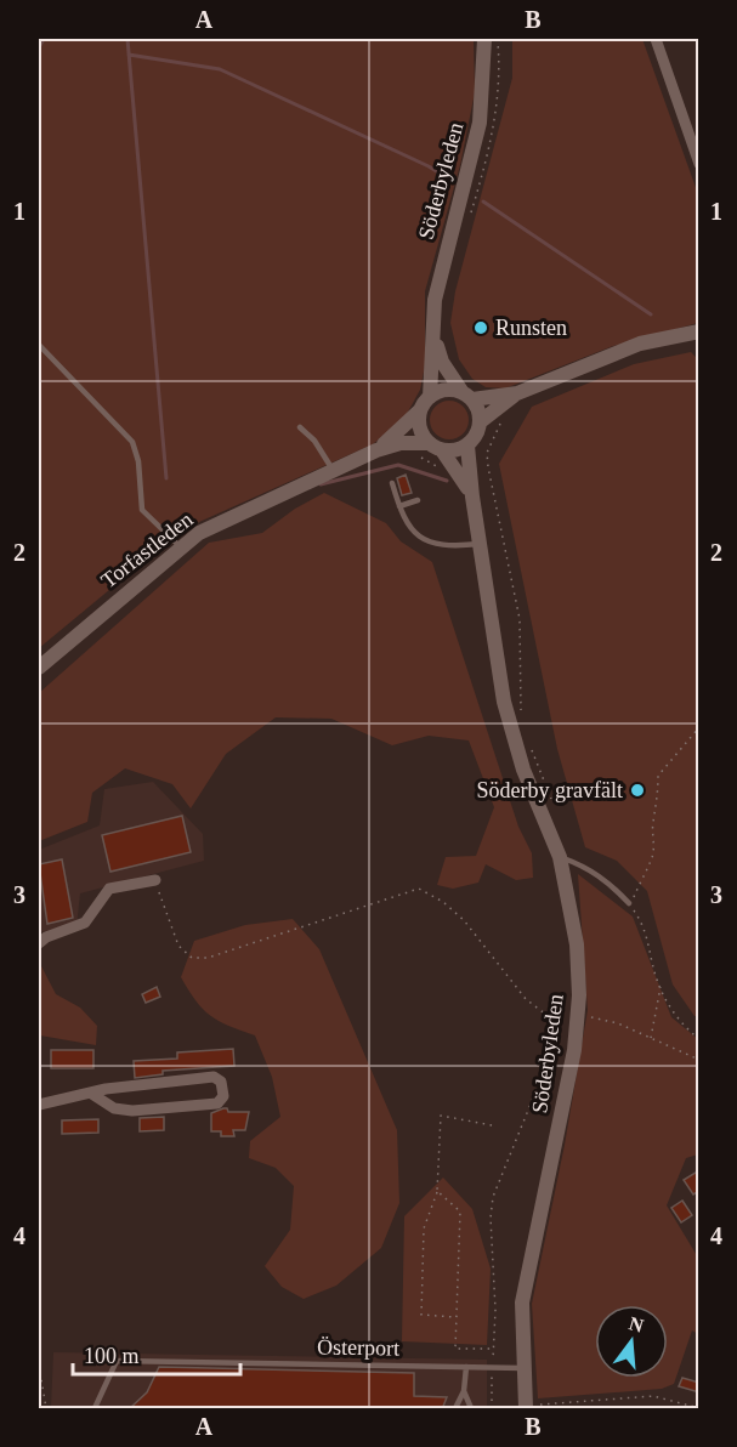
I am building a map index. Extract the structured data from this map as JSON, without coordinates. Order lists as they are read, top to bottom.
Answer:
{
  "streets": {
    "street": ["Söderbyleden", "Torfastleden"],
    "lane": ["Österport"]
  },
  "crossings": [
    ["Söderbyleden", "Torfastleden"],
    ["Söderbyleden", "Österport"]
  ],
  "places": ["Runsten", "Söderby gravfält"],
  "scale_bar": "100 m",
  "north": "top",
  "grid": {
    "columns": ["A", "B"],
    "rows": [
      "1",
      "2",
      "3",
      "4"
    ]
  }
}
